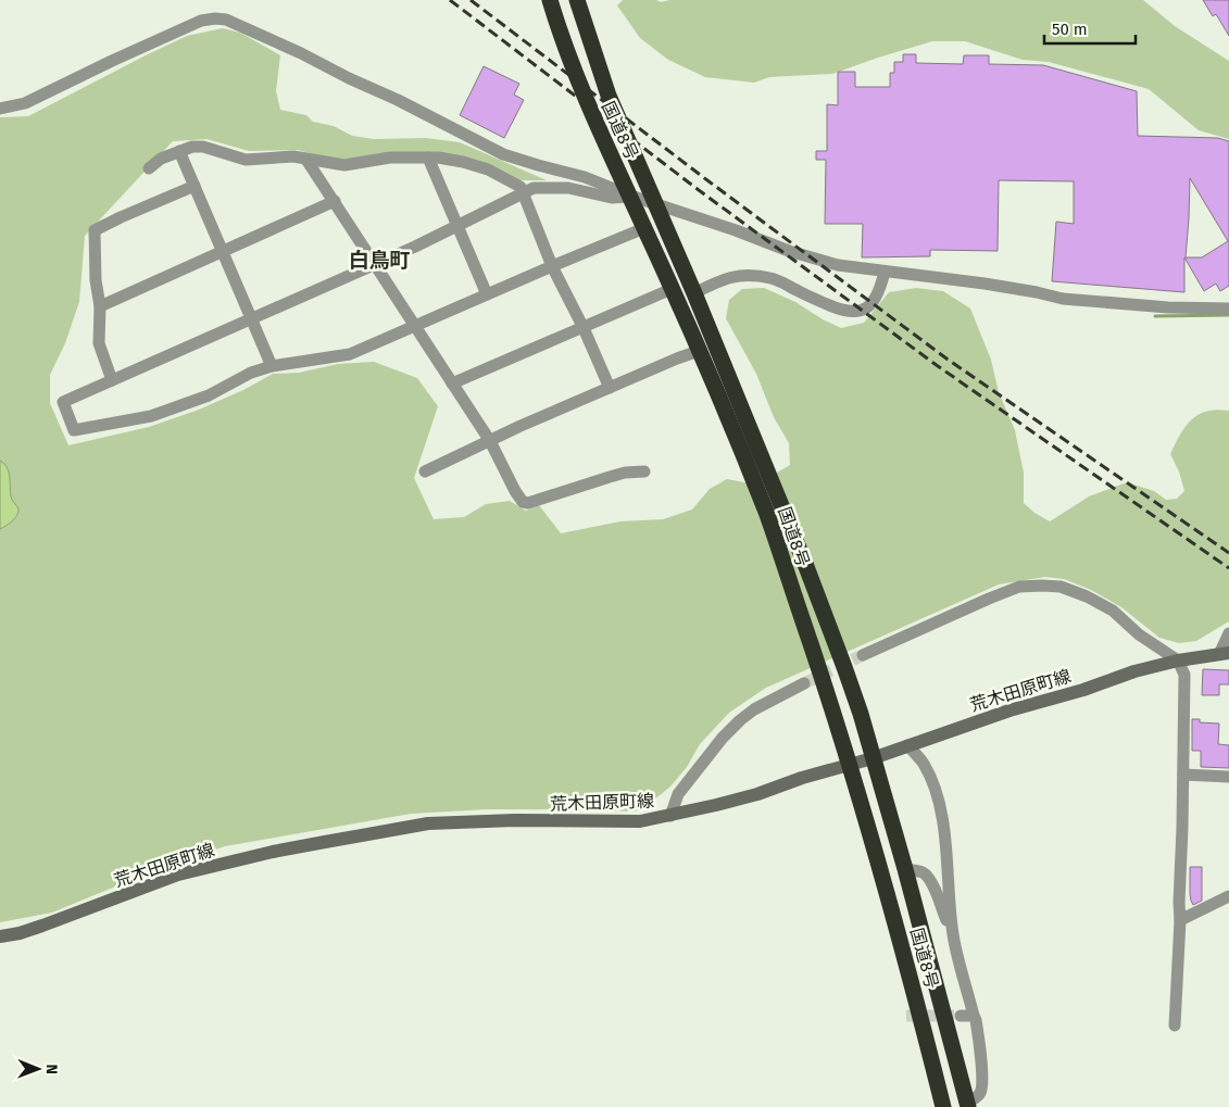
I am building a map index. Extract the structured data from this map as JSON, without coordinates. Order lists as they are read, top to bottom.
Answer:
{
  "streets": {
    "highway": ["国道8号"],
    "main road": ["荒木田原町線"]
  },
  "crossings": [
    ["国道8号", "荒木田原町線"]
  ],
  "districts": ["白鳥町"],
  "scale_bar": "50 m",
  "north": "right"
}
